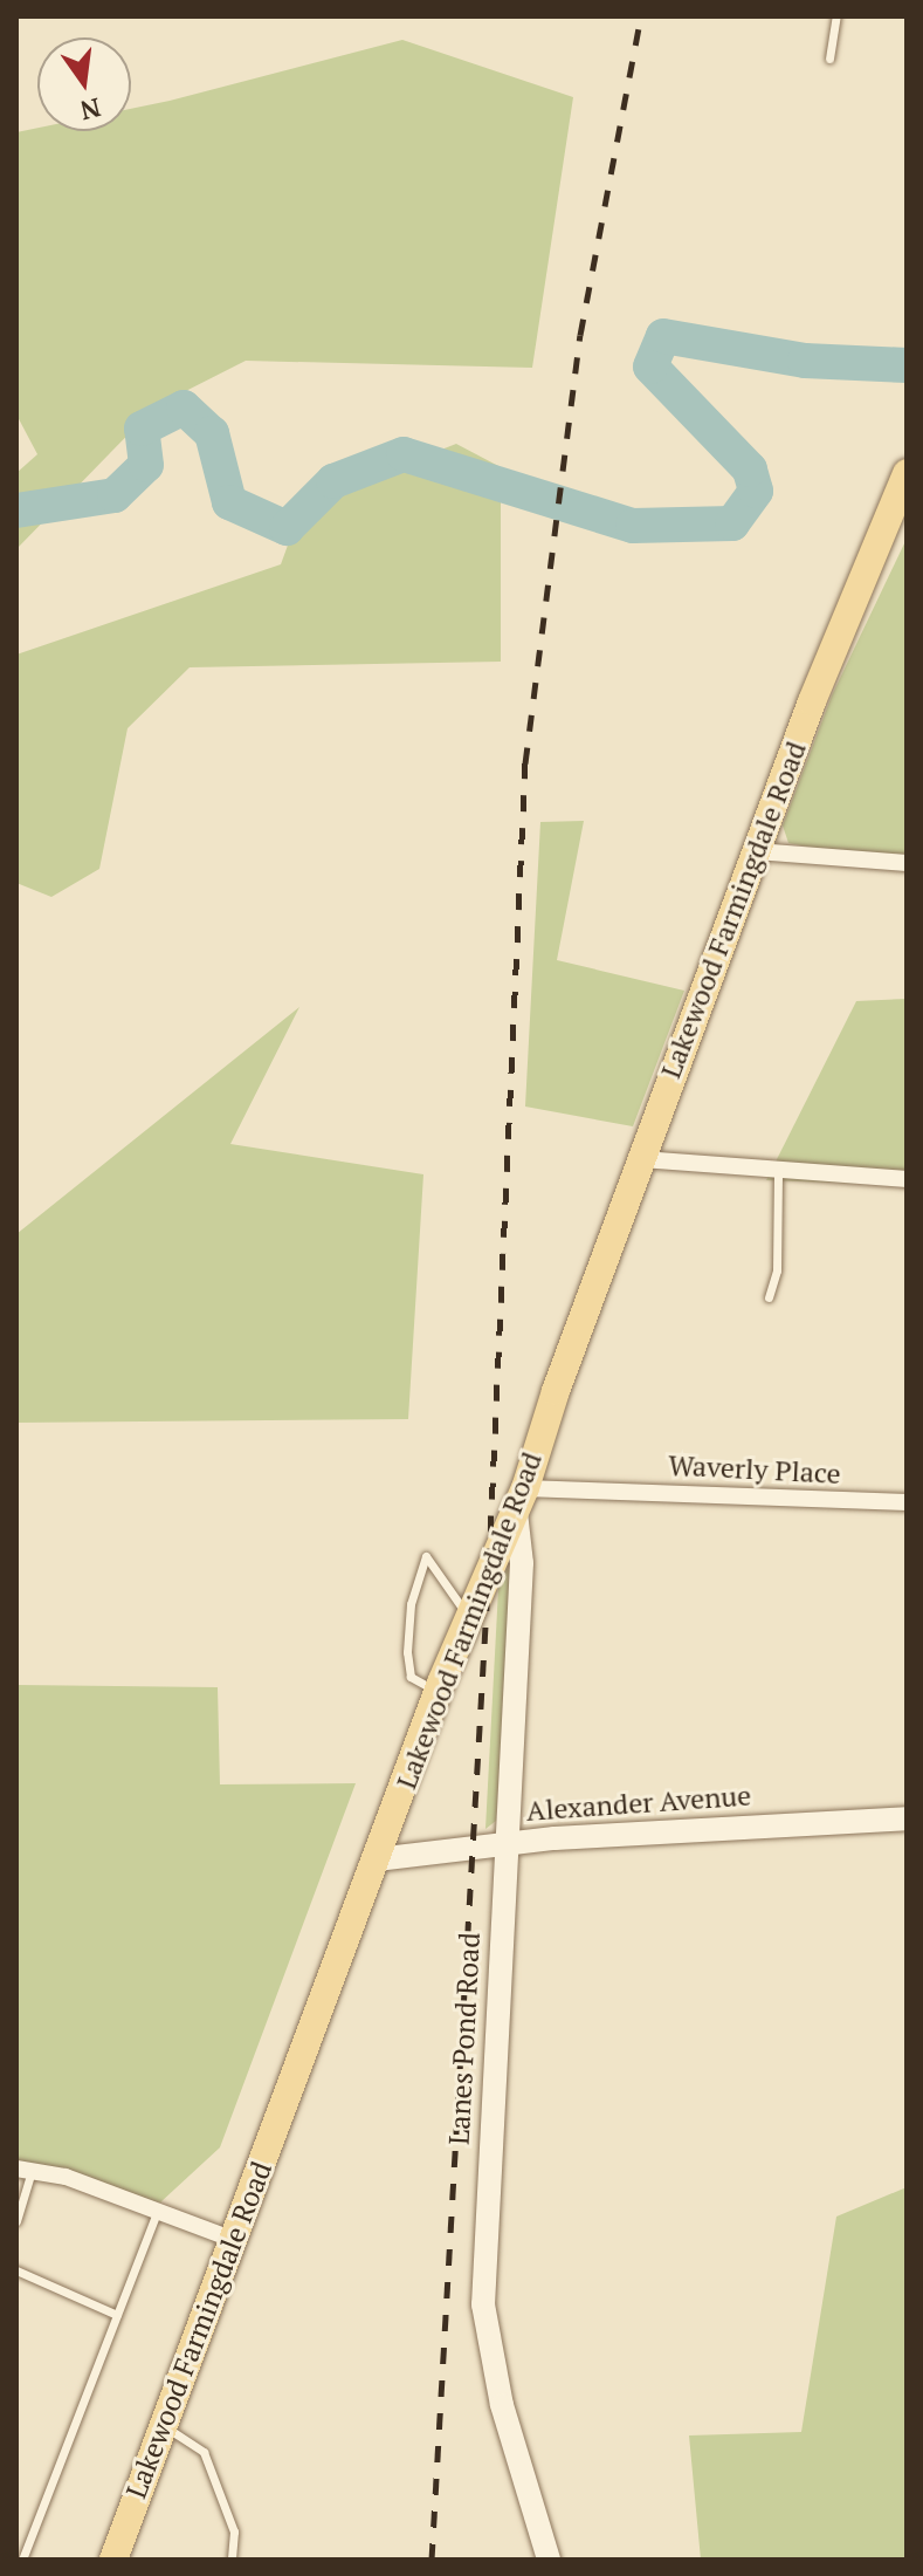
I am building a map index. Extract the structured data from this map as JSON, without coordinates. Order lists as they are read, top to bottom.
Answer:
{
  "streets": {
    "main road": ["Lakewood Farmingdale Road"],
    "street": ["Waverly Place", "Alexander Avenue", "Lanes Pond Road"]
  },
  "crossings": [
    ["Lakewood Farmingdale Road", "Waverly Place"],
    ["Lakewood Farmingdale Road", "Alexander Avenue"],
    ["Lakewood Farmingdale Road", "Lanes Pond Road"],
    ["Waverly Place", "Lanes Pond Road"],
    ["Alexander Avenue", "Lanes Pond Road"]
  ],
  "north": "bottom"
}
